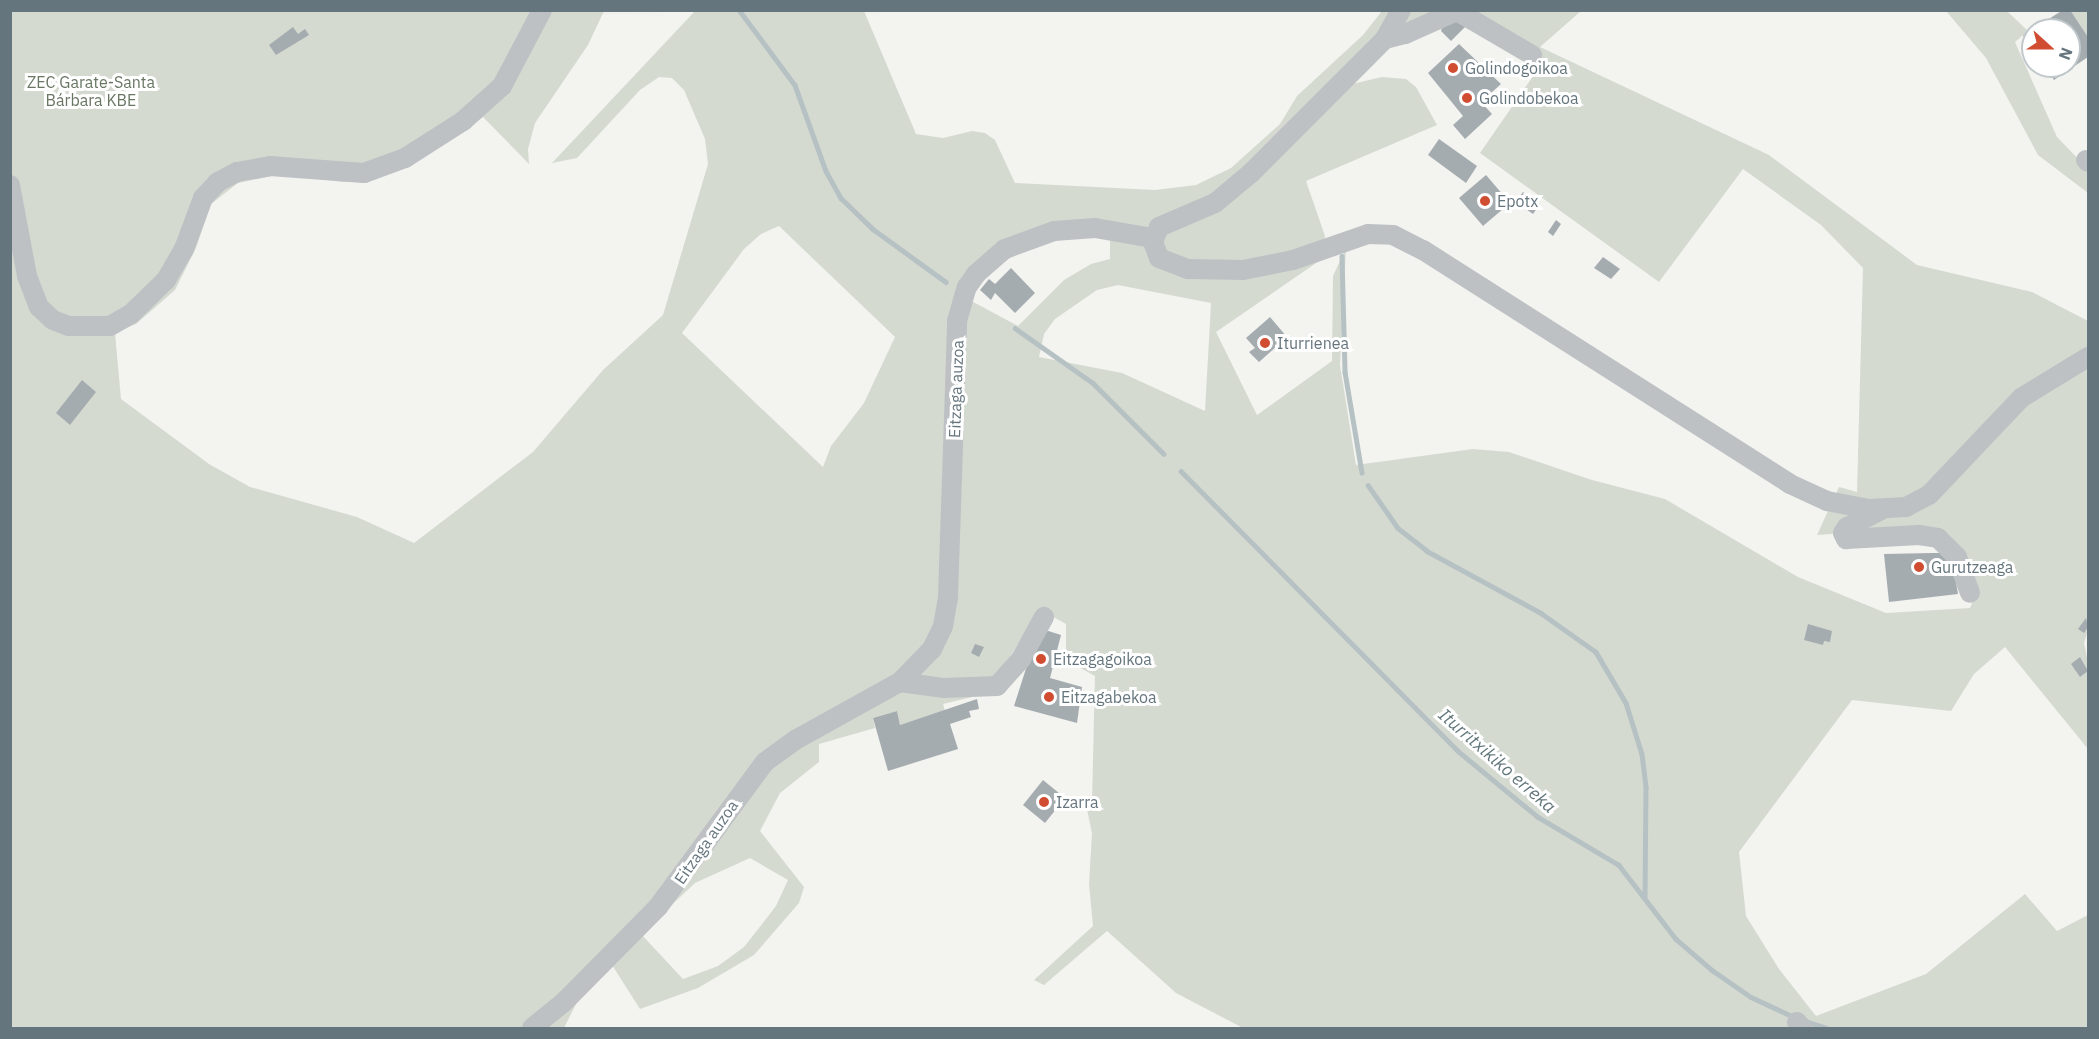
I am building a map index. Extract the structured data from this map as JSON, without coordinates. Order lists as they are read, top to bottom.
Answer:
{
  "streets": {
    "street": ["Eitzaga auzoa"]
  },
  "water": ["Iturritxikiko erreka"],
  "parks": ["ZEC Garate-Santa Bárbara KBE"],
  "places": [
    "Golindogoikoa",
    "Golindobekoa",
    "Epotx",
    "Iturrienea",
    "Gurutzeaga",
    "Eitzagagoikoa",
    "Eitzagabekoa",
    "Izarra"
  ],
  "north": "right"
}
